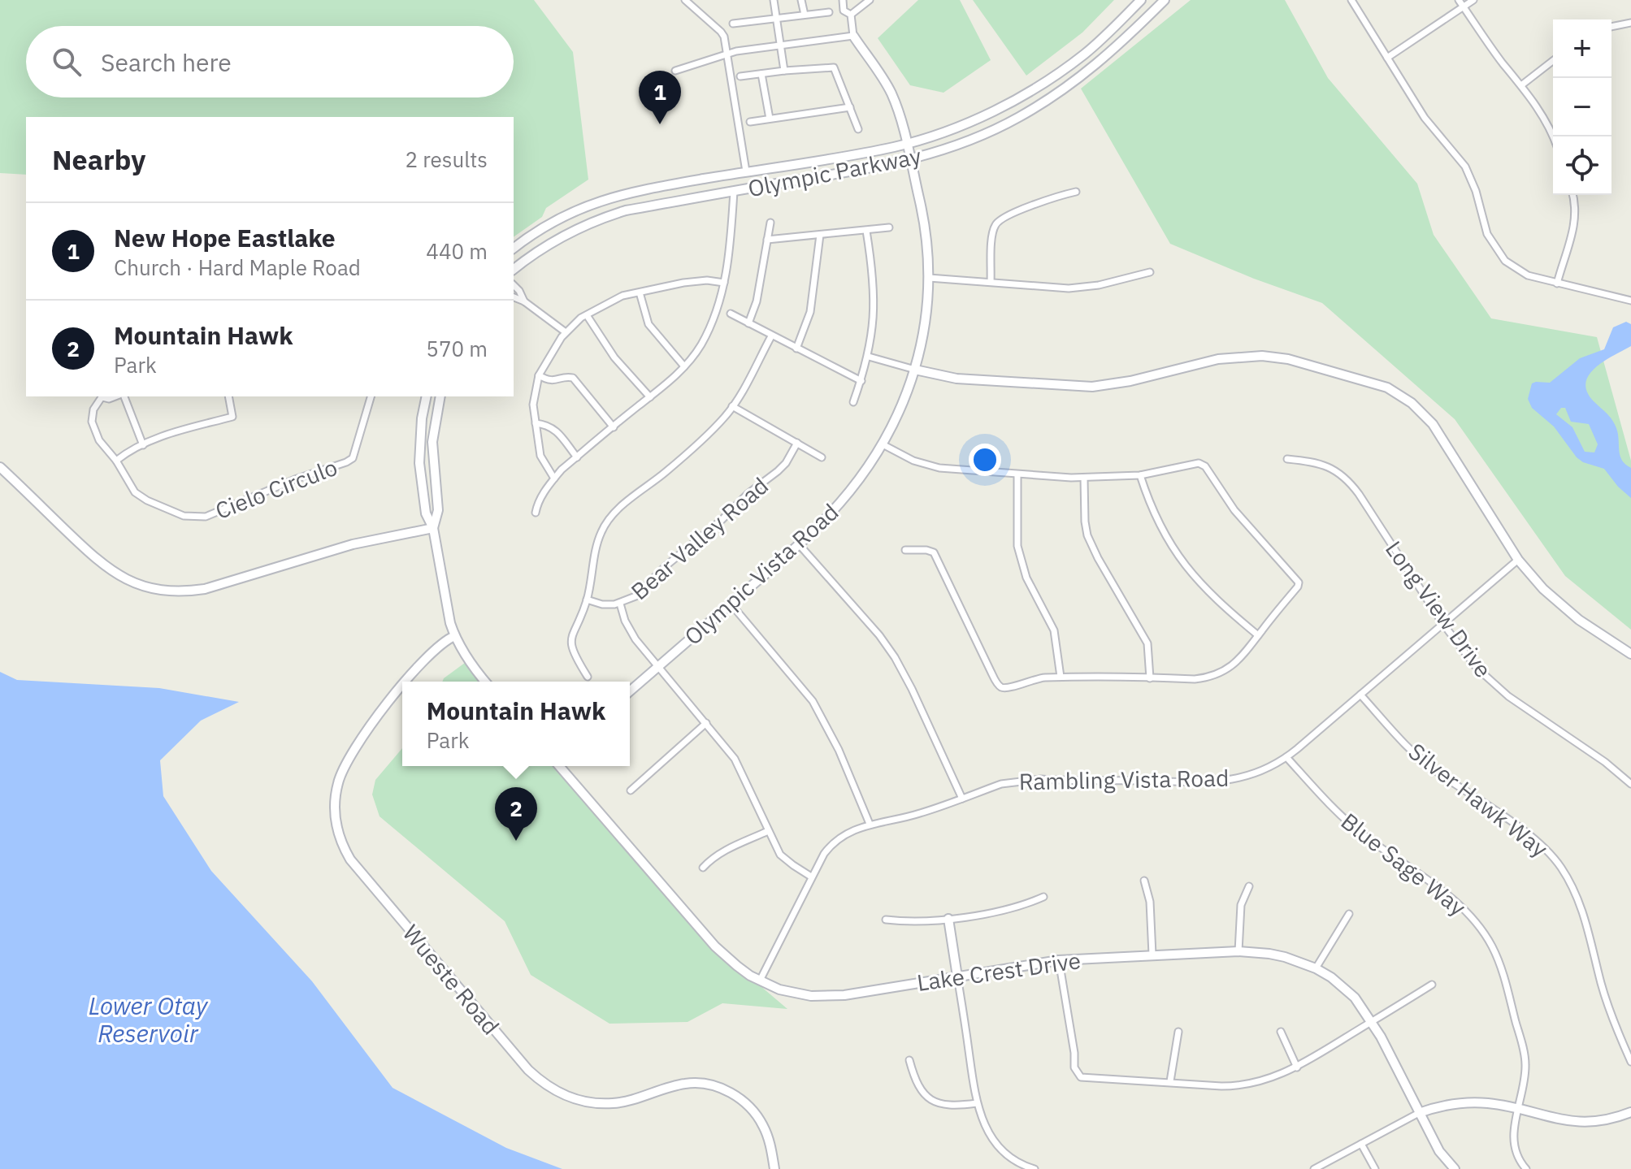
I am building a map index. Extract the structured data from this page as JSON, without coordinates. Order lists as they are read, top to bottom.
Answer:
{
  "streets": {
    "street": [
      "Olympic Parkway",
      "Cielo Circulo",
      "Bear Valley Road",
      "Olympic Vista Road",
      "Long View Drive",
      "Rambling Vista Road",
      "Silver Hawk Way",
      "Blue Sage Way",
      "Lake Crest Drive",
      "Wueste Road"
    ]
  },
  "crossings": [
    ["Olympic Parkway", "Olympic Vista Road"],
    ["Long View Drive", "Rambling Vista Road"],
    ["Rambling Vista Road", "Silver Hawk Way"],
    ["Rambling Vista Road", "Blue Sage Way"],
    ["Rambling Vista Road", "Lake Crest Drive"]
  ],
  "water": ["Lower Otay Reservoir"],
  "page": {
    "map_buttons": ["+", "−"],
    "search": "Search here",
    "pins": ["1", "2"],
    "heading": ["Nearby", "2 results"],
    "list": [
      {
        "mark": "1",
        "name": "New Hope Eastlake",
        "note": "Church · Hard Maple Road",
        "value": "440 m"
      },
      {
        "mark": "2",
        "name": "Mountain Hawk",
        "note": "Park",
        "value": "570 m"
      }
    ],
    "popup": ["Mountain Hawk", "Park"]
  }
}
